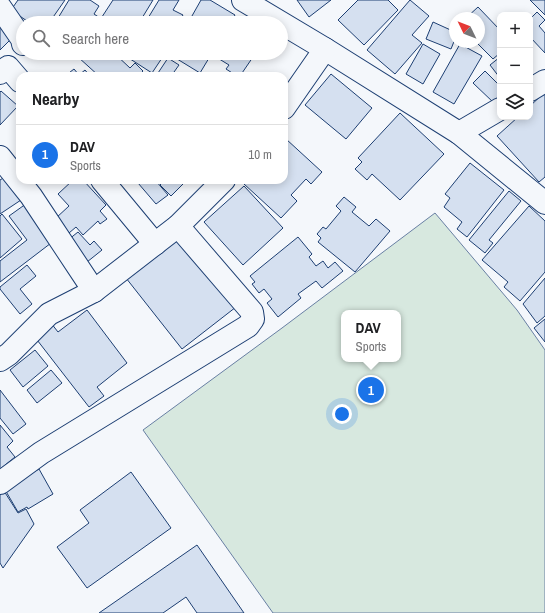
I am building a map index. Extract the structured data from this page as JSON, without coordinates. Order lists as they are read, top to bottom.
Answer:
{
  "north": "top left",
  "page": {
    "map_buttons": ["+", "−"],
    "search": "Search here",
    "heading": "Nearby",
    "list": [
      {
        "mark": "1",
        "name": "DAV",
        "note": "Sports",
        "value": "10 m"
      }
    ],
    "popup": ["DAV", "Sports"],
    "pins": "1"
  }
}
